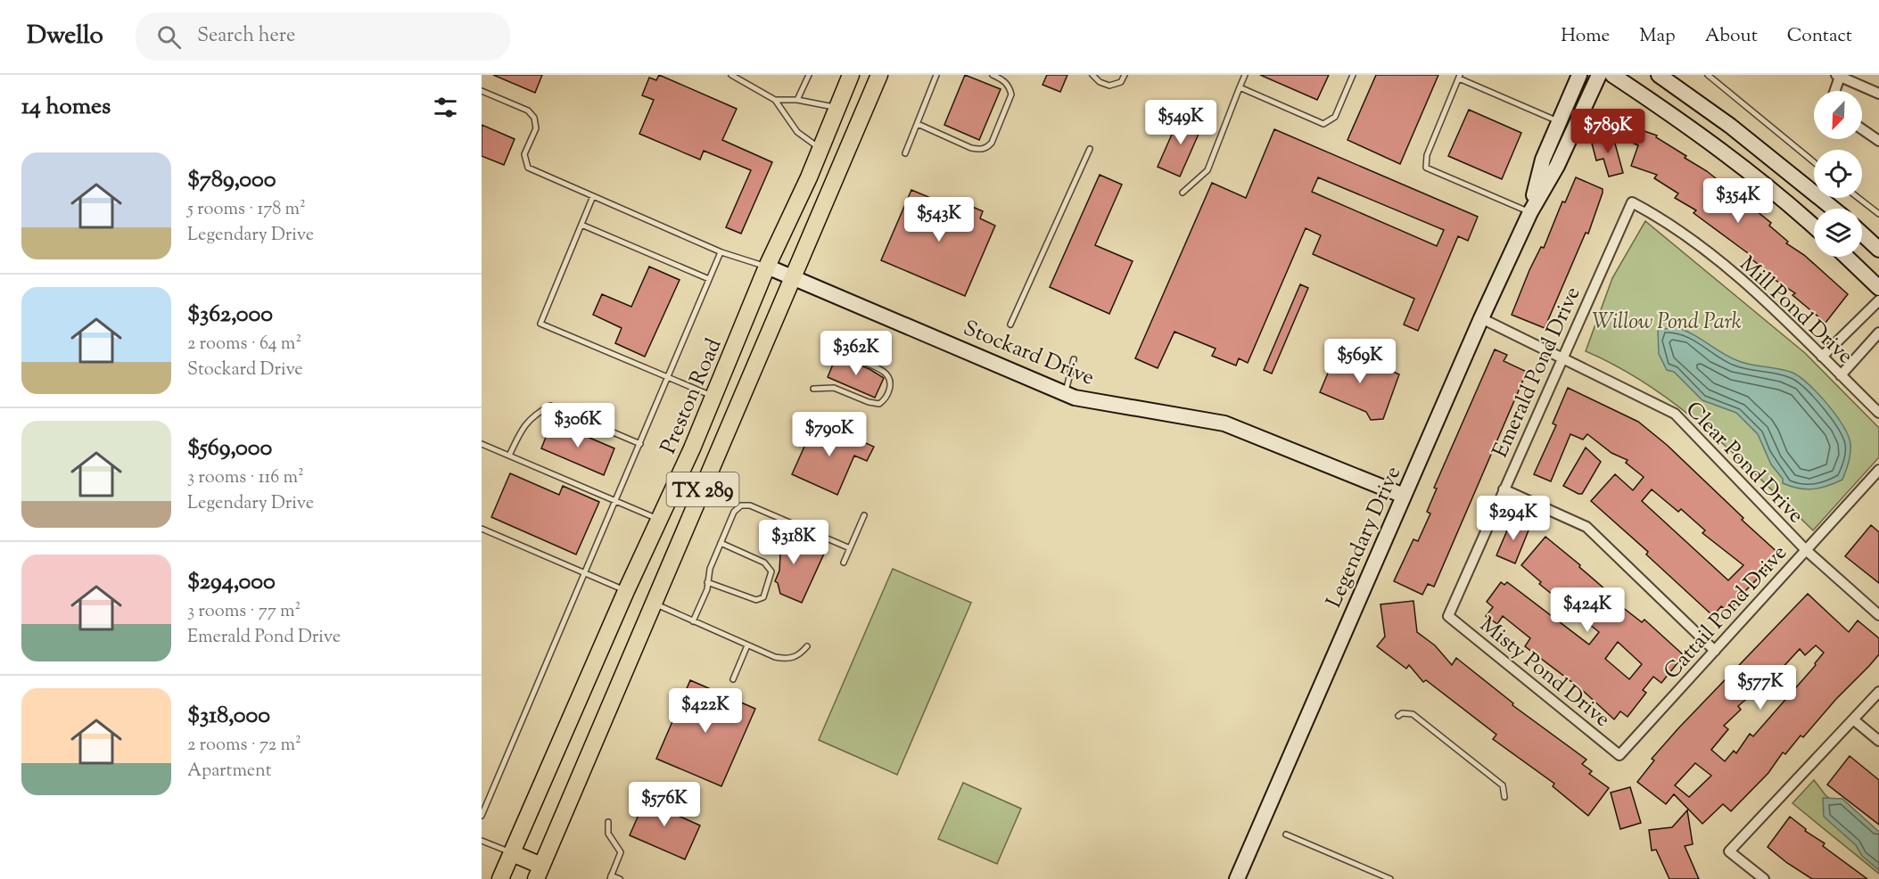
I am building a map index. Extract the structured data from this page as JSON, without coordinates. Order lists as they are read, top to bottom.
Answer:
{
  "streets": {
    "main road": ["Preston Road", "TX 289"],
    "street": [
      "Mill Pond Drive",
      "Stockard Drive",
      "Emerald Pond Drive",
      "Clear Pond Drive",
      "Legendary Drive",
      "Cattail Pond Drive",
      "Misty Pond Drive"
    ]
  },
  "crossings": [
    ["Mill Pond Drive", "Emerald Pond Drive"],
    ["Stockard Drive", "Preston Road"],
    ["Stockard Drive", "TX 289"],
    ["Stockard Drive", "Legendary Drive"],
    ["Emerald Pond Drive", "Clear Pond Drive"],
    ["Emerald Pond Drive", "Misty Pond Drive"],
    ["Clear Pond Drive", "Legendary Drive"],
    ["Clear Pond Drive", "Cattail Pond Drive"],
    ["Cattail Pond Drive", "Misty Pond Drive"]
  ],
  "parks": ["Willow Pond Park"],
  "north": "bottom left",
  "page": {
    "header": "Dwello",
    "search": "Search here",
    "nav": [
      "Home",
      "Map",
      "About",
      "Contact"
    ],
    "heading": "14 homes",
    "price": [
      "$549K",
      "$789K",
      "$354K",
      "$543K",
      "$362K",
      "$569K",
      "$306K",
      "$790K",
      "$294K",
      "$318K",
      "$424K",
      "$577K",
      "$422K",
      "$576K"
    ],
    "list": [
      {
        "name": "$789,000",
        "note": "5 rooms · 178 m² · Legendary Drive"
      },
      {
        "name": "$362,000",
        "note": "2 rooms · 64 m² · Stockard Drive"
      },
      {
        "name": "$569,000",
        "note": "3 rooms · 116 m² · Legendary Drive"
      },
      {
        "name": "$294,000",
        "note": "3 rooms · 77 m² · Emerald Pond Drive"
      },
      {
        "name": "$318,000",
        "note": "2 rooms · 72 m² · Apartment"
      }
    ]
  }
}
